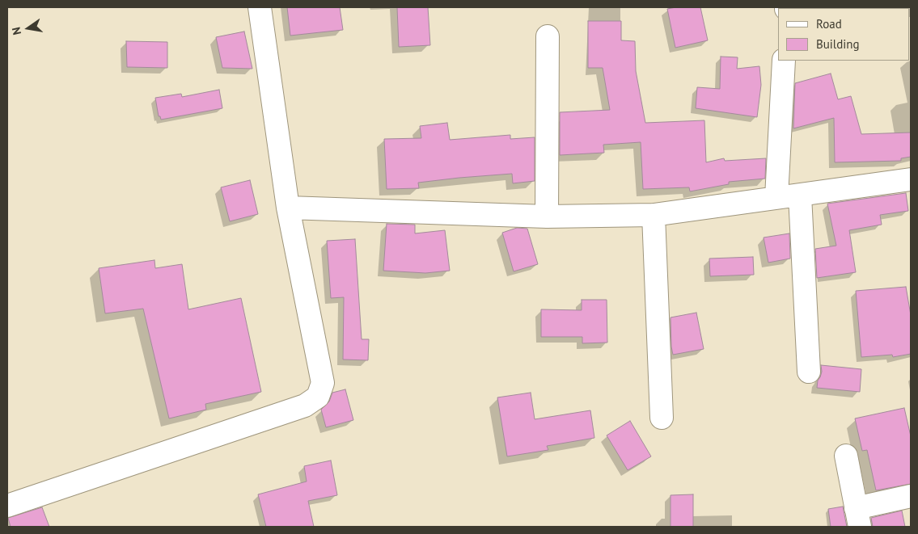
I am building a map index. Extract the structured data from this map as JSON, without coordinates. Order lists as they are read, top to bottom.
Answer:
{
  "legend": ["Road", "Building"],
  "north": "left"
}
